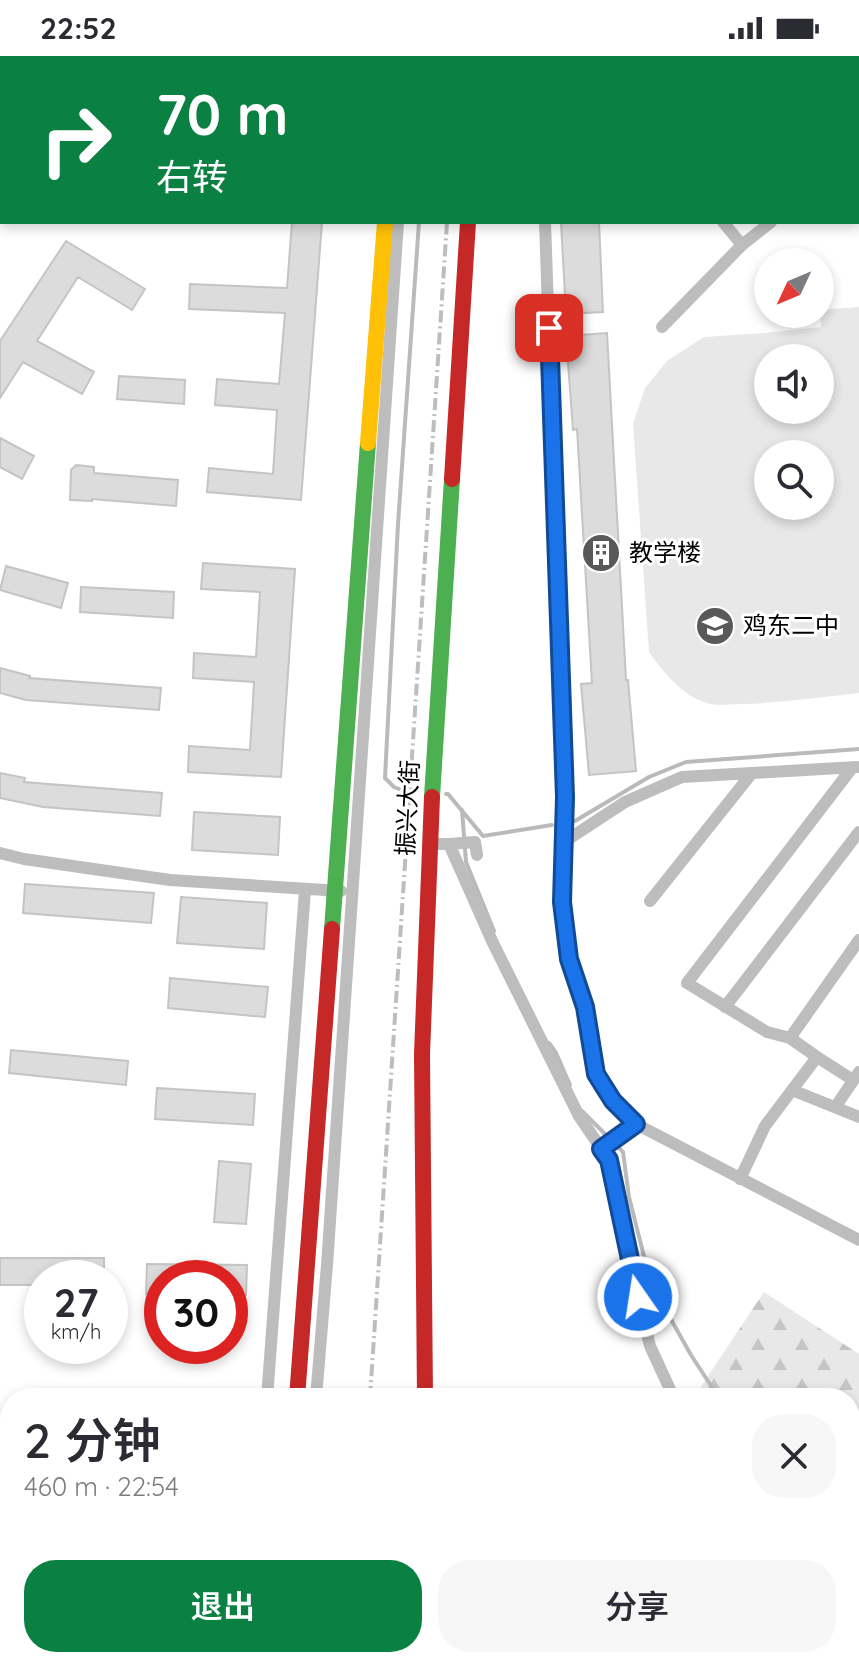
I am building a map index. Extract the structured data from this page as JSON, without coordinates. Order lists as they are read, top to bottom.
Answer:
{
  "streets": {
    "street": ["振兴大街"]
  },
  "places": {
    "building": ["教学楼"],
    "school or university": ["鸡东二中"]
  },
  "north": "bottom left",
  "page": {
    "status": "22:52",
    "turn": ["70 m", "右转"],
    "speed": "27 km/h",
    "limit": "30",
    "heading": ["2 分钟", "460 m · 22:54"],
    "buttons": ["退出", "分享"]
  }
}
